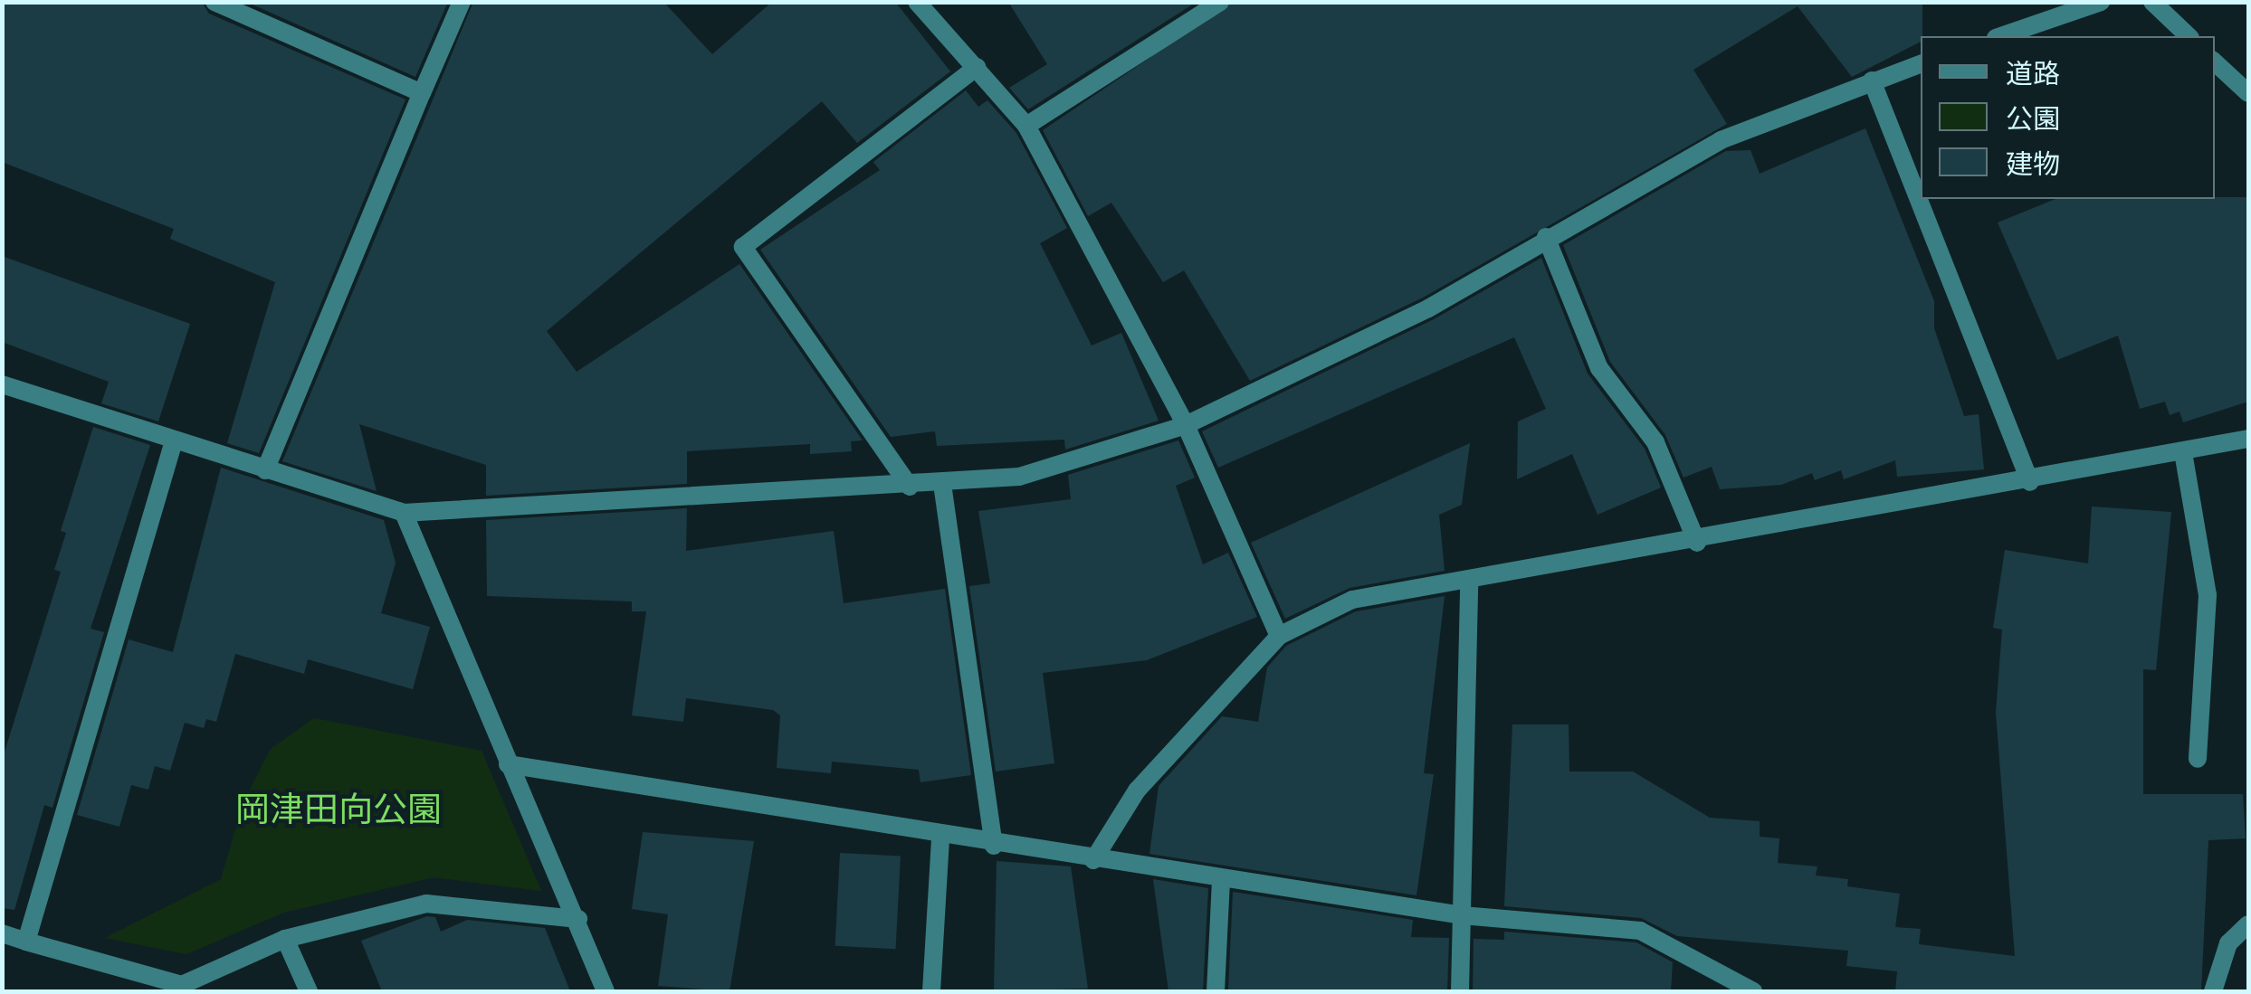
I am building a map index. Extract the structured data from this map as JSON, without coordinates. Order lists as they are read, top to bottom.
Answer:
{
  "parks": ["岡津田向公園"],
  "legend": ["道路", "公園", "建物"]
}
